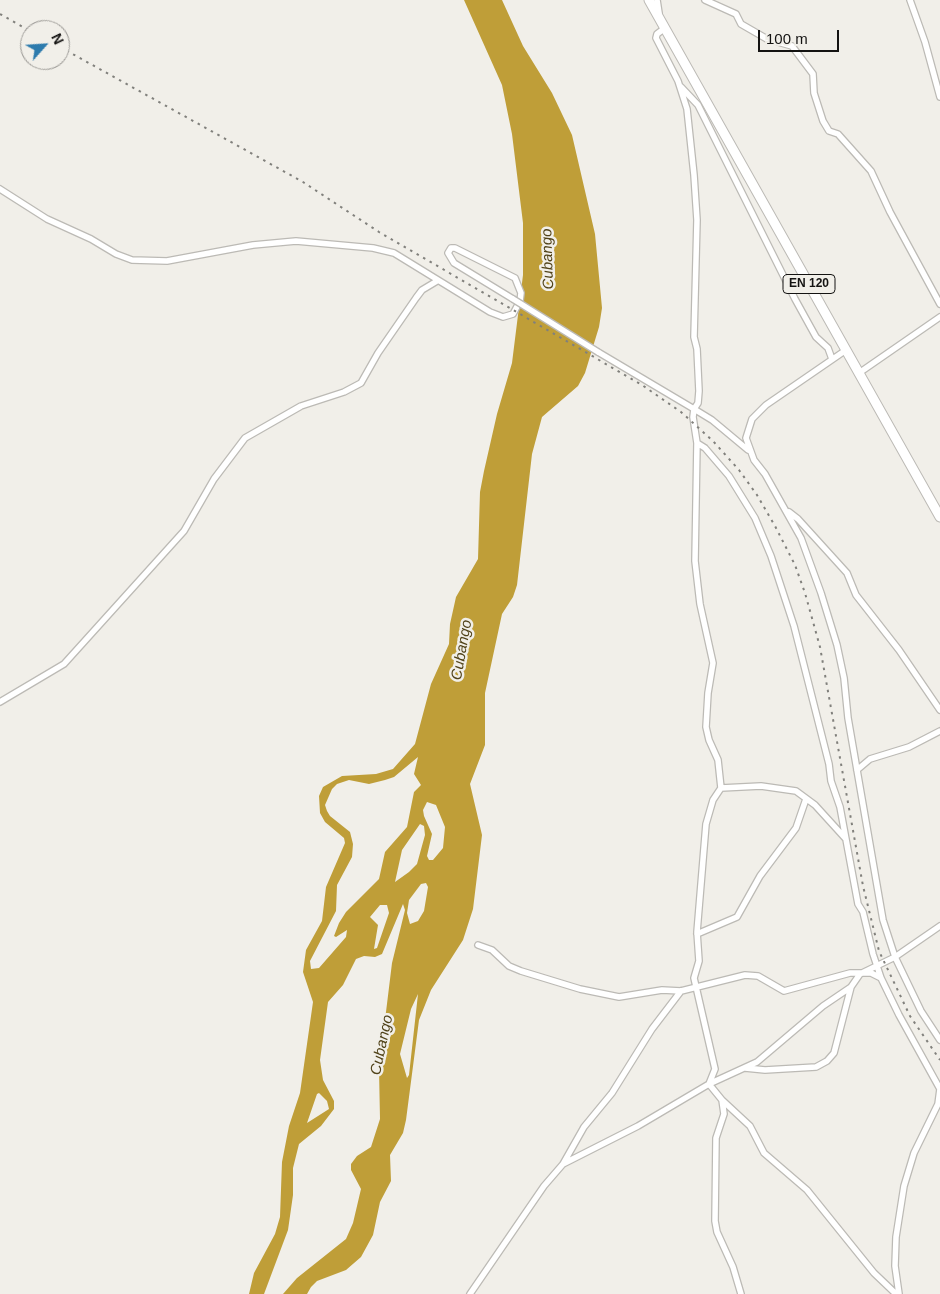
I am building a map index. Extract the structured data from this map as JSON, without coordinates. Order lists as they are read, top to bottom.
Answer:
{
  "streets": {
    "main road": ["EN 120"]
  },
  "water": ["Cubango"],
  "scale_bar": "100 m",
  "north": "top right"
}
